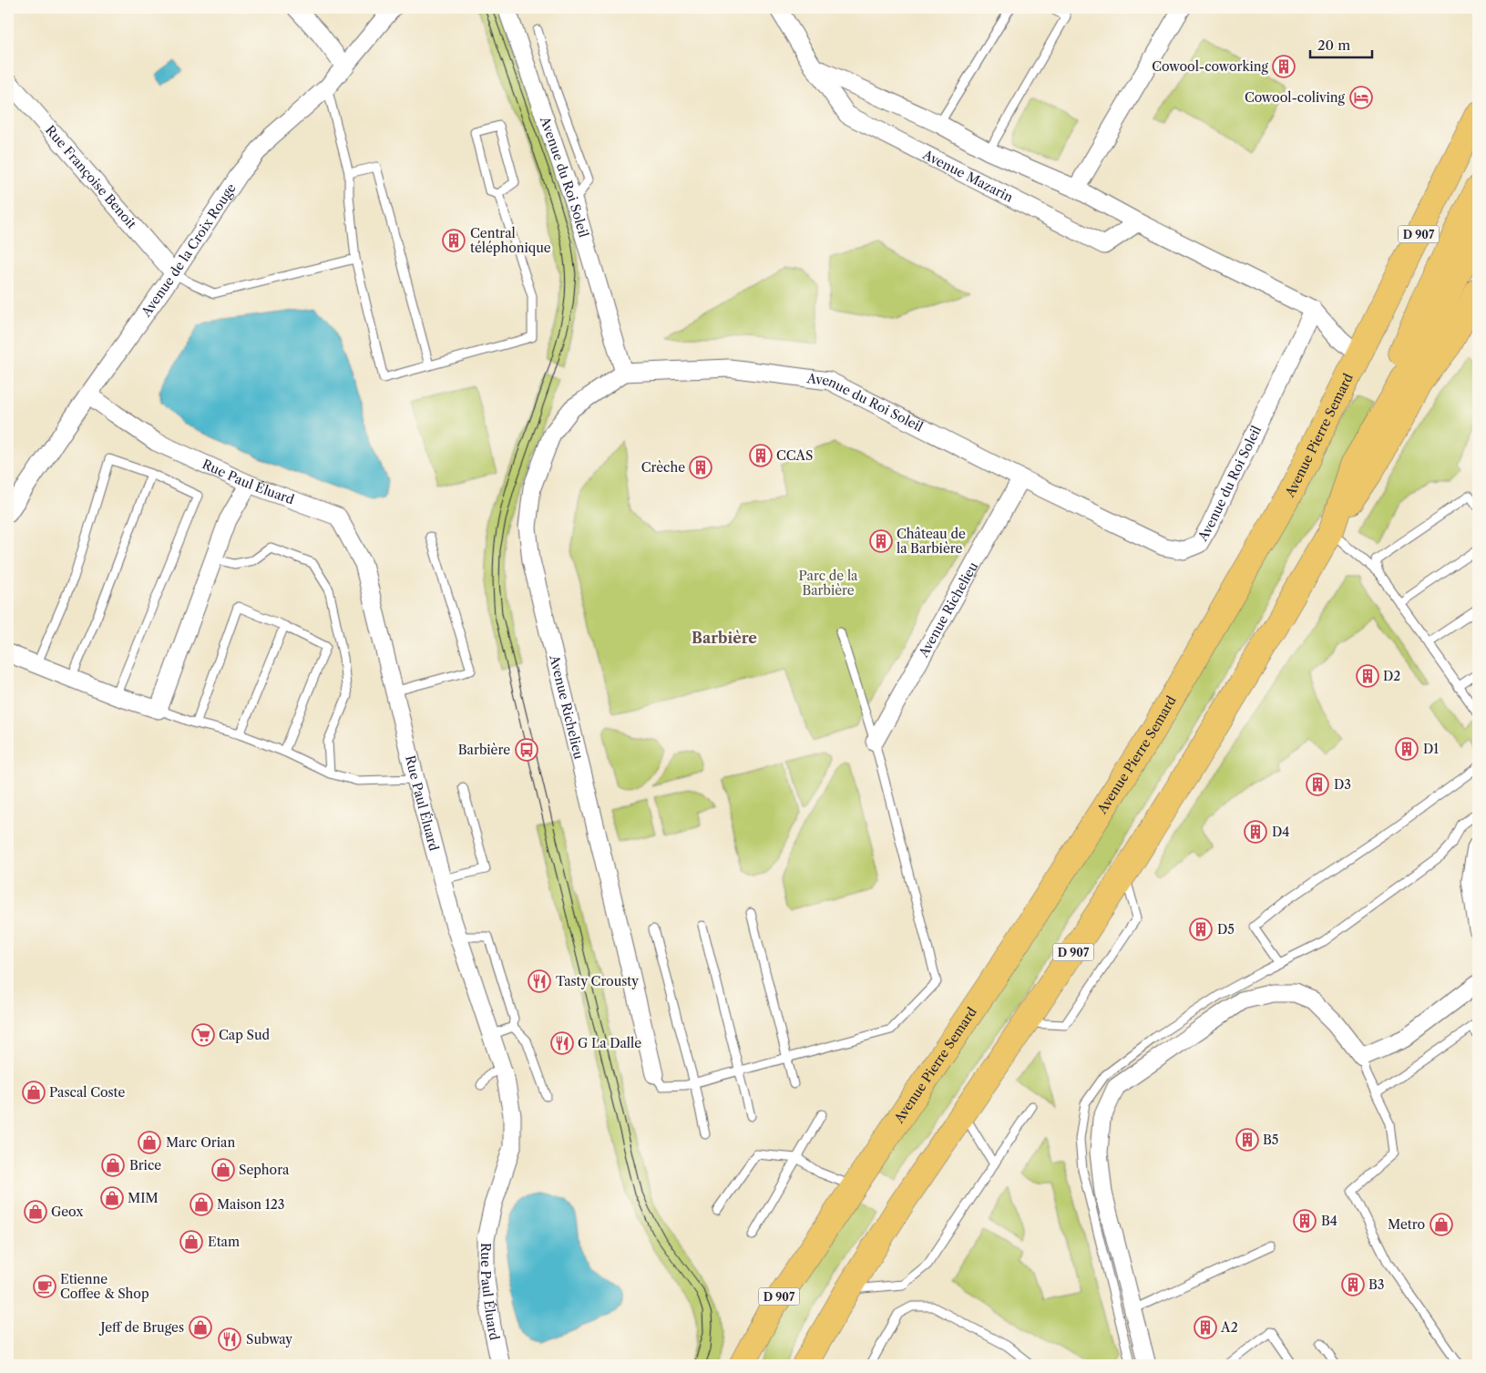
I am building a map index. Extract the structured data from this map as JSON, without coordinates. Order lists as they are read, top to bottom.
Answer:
{
  "streets": {
    "main road": ["D 907", "Avenue Pierre Semard"],
    "street": [
      "Avenue Mazarin",
      "Rue Françoise Benoit",
      "Avenue du Roi Soleil",
      "Avenue de la Croix Rouge",
      "Rue Paul Éluard",
      "Avenue Richelieu"
    ]
  },
  "crossings": [
    ["Rue Françoise Benoit", "Avenue de la Croix Rouge"],
    ["Avenue du Roi Soleil", "Avenue Richelieu"],
    ["Avenue de la Croix Rouge", "Rue Paul Éluard"]
  ],
  "districts": ["Barbière"],
  "parks": ["Parc de la Barbière"],
  "places": {
    "building": [
      "Cowool-coworking",
      "Central téléphonique",
      "CCAS",
      "Crèche",
      "Château de la Barbière",
      "D2",
      "D1",
      "D3",
      "D4",
      "D5",
      "B5",
      "B4",
      "B3",
      "A2"
    ],
    "hotel": ["Cowool-coliving"],
    "bus stop": ["Barbière"],
    "restaurant": ["Tasty Crousty", "G La Dalle", "Subway"],
    "supermarket": ["Cap Sud"],
    "shop": [
      "Pascal Coste",
      "Marc Orian",
      "Brice",
      "Sephora",
      "MIM",
      "Maison 123",
      "Geox",
      "Metro",
      "Etam",
      "Jeff de Bruges"
    ],
    "cafe": ["Etienne Coffee & Shop"]
  },
  "scale_bar": "20 m"
}
